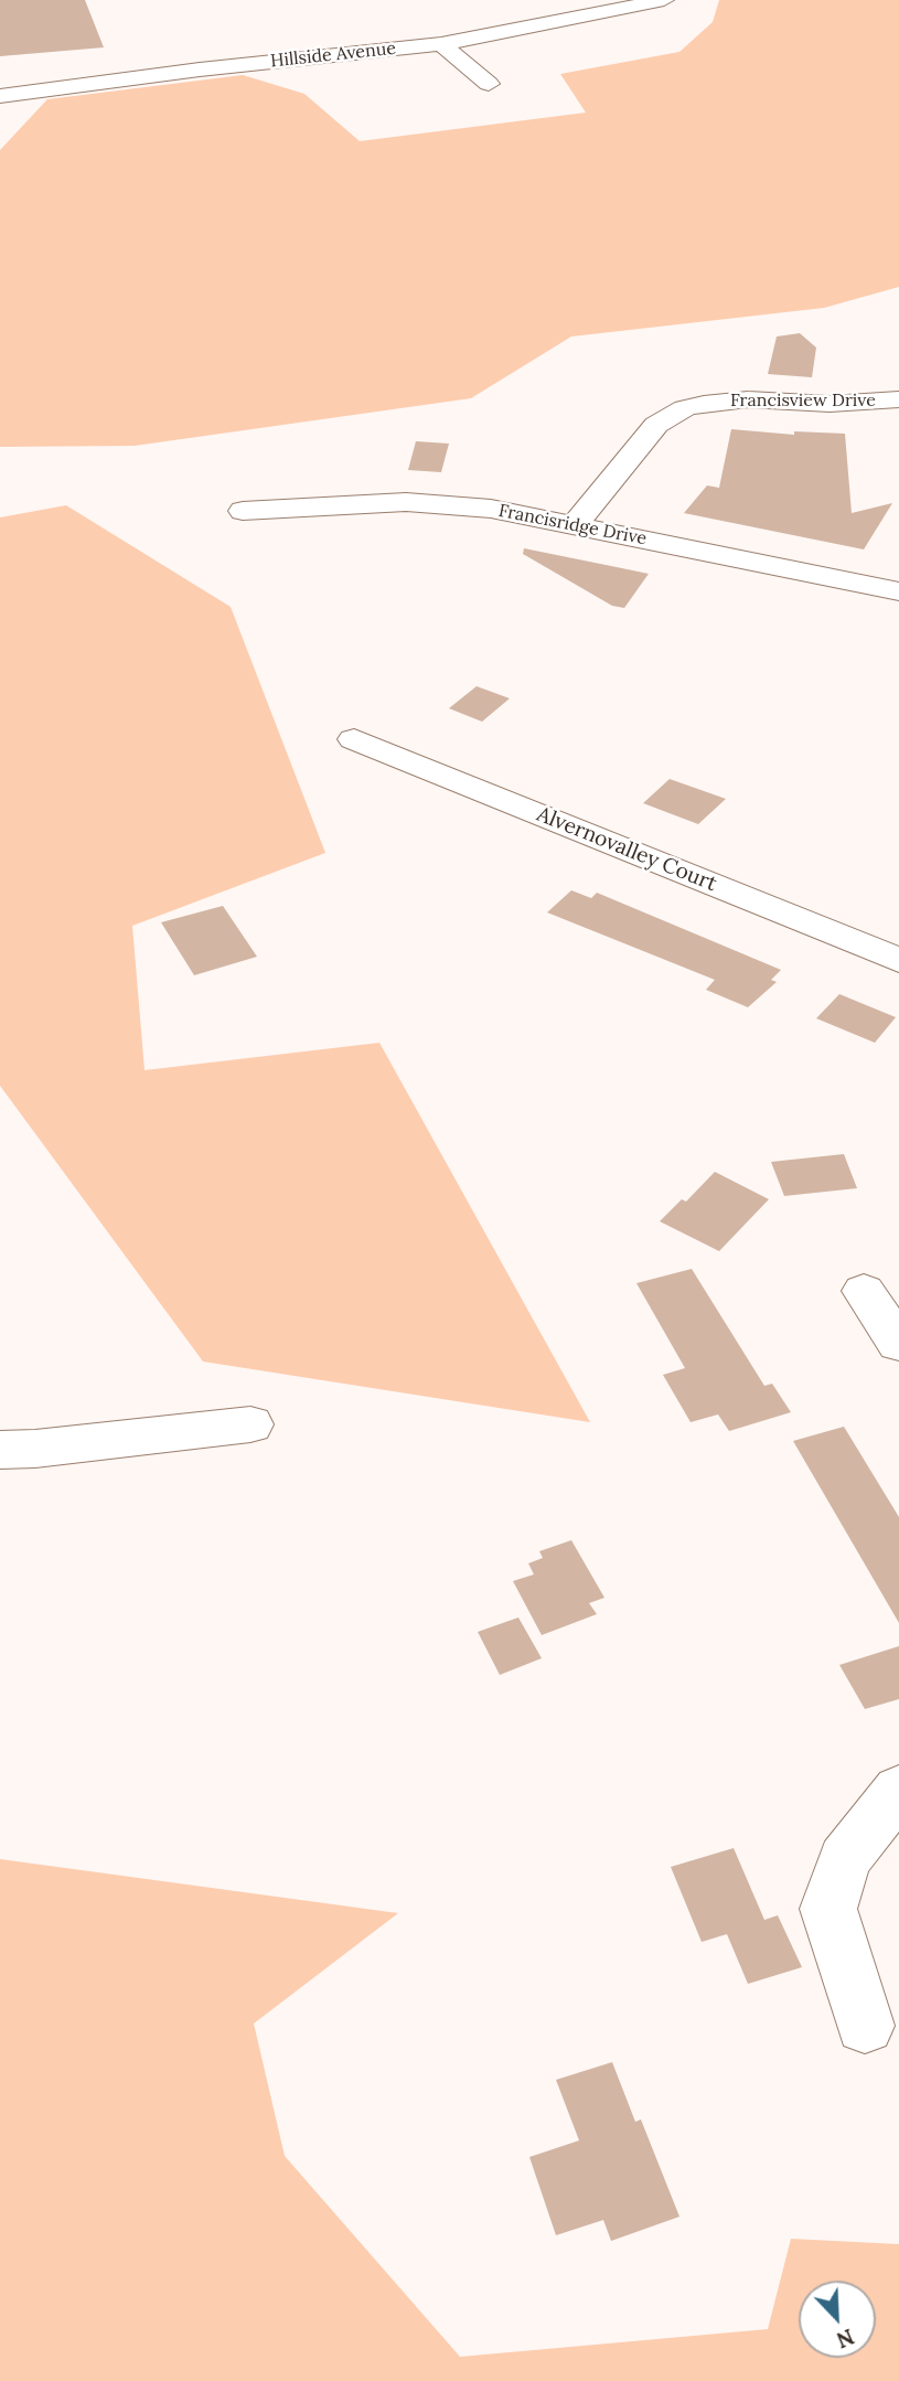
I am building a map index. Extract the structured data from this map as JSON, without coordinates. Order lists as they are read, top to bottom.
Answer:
{
  "streets": {
    "street": [
      "Hillside Avenue",
      "Francisview Drive",
      "Francisridge Drive",
      "Alvernovalley Court"
    ]
  },
  "crossings": [
    ["Francisview Drive", "Francisridge Drive"]
  ],
  "north": "bottom right"
}
